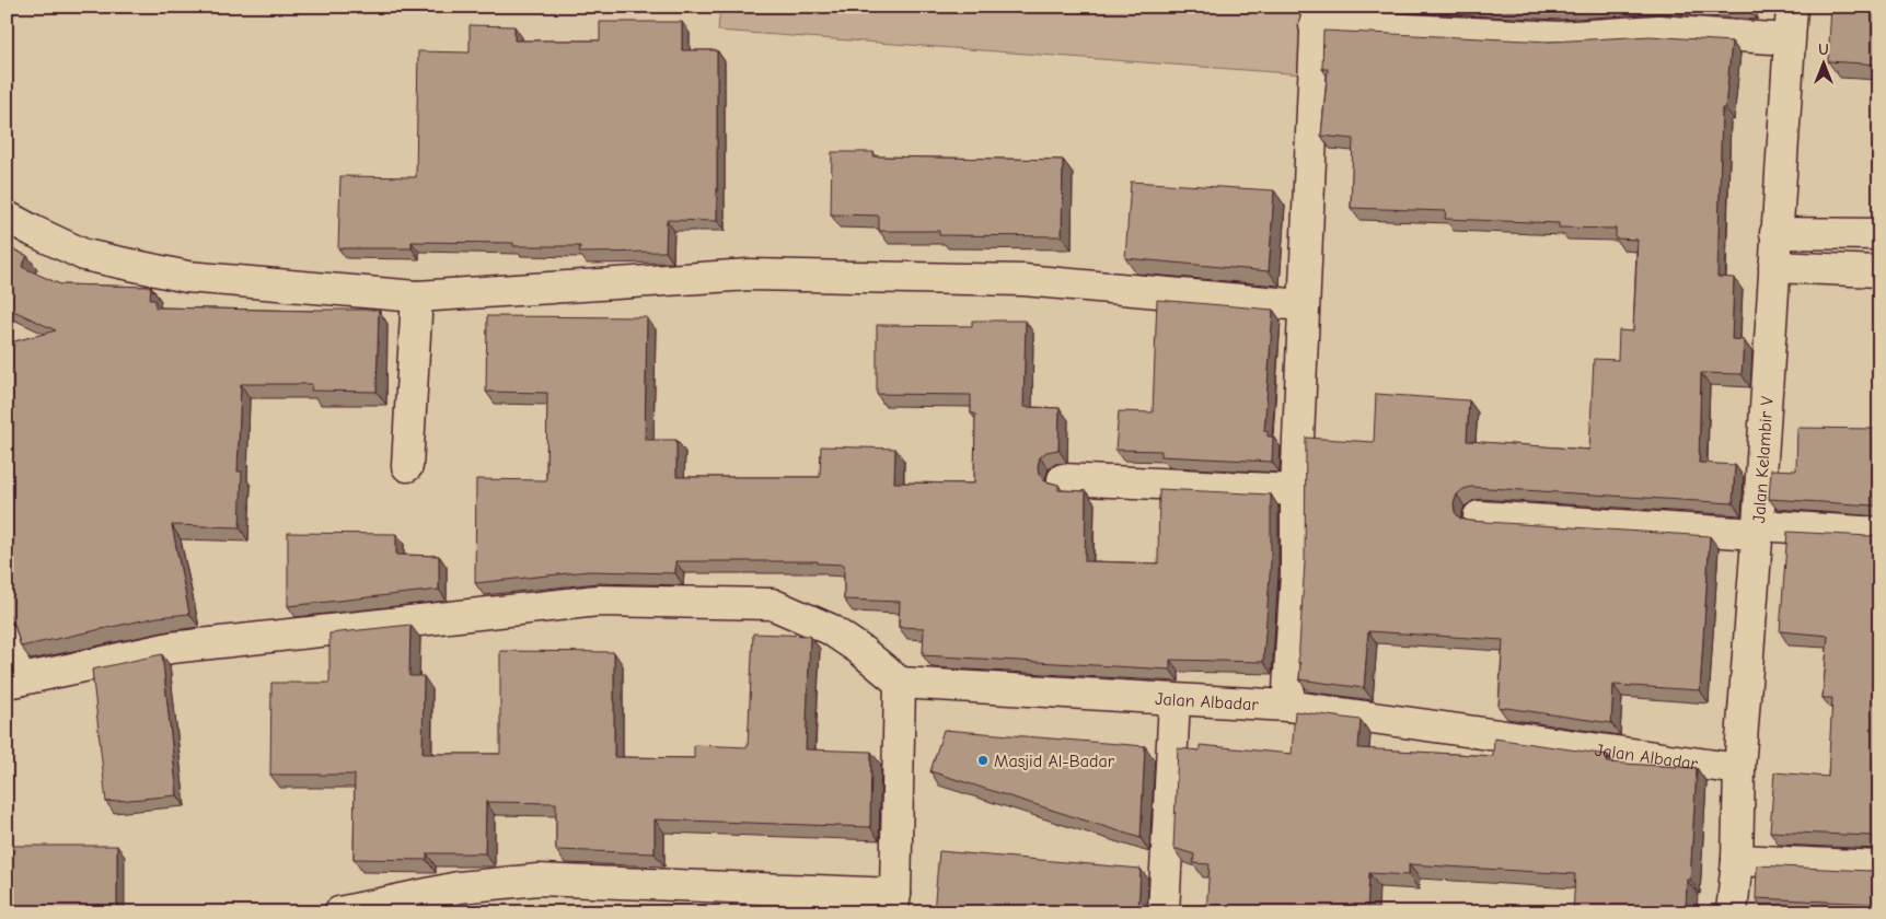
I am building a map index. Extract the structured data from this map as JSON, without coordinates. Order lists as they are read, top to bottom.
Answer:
{
  "streets": {
    "street": ["Jalan Kelambir V", "Jalan Albadar"]
  },
  "crossings": [
    ["Jalan Kelambir V", "Jalan Albadar"]
  ],
  "places": ["Masjid Al-Badar"],
  "north": "top"
}
